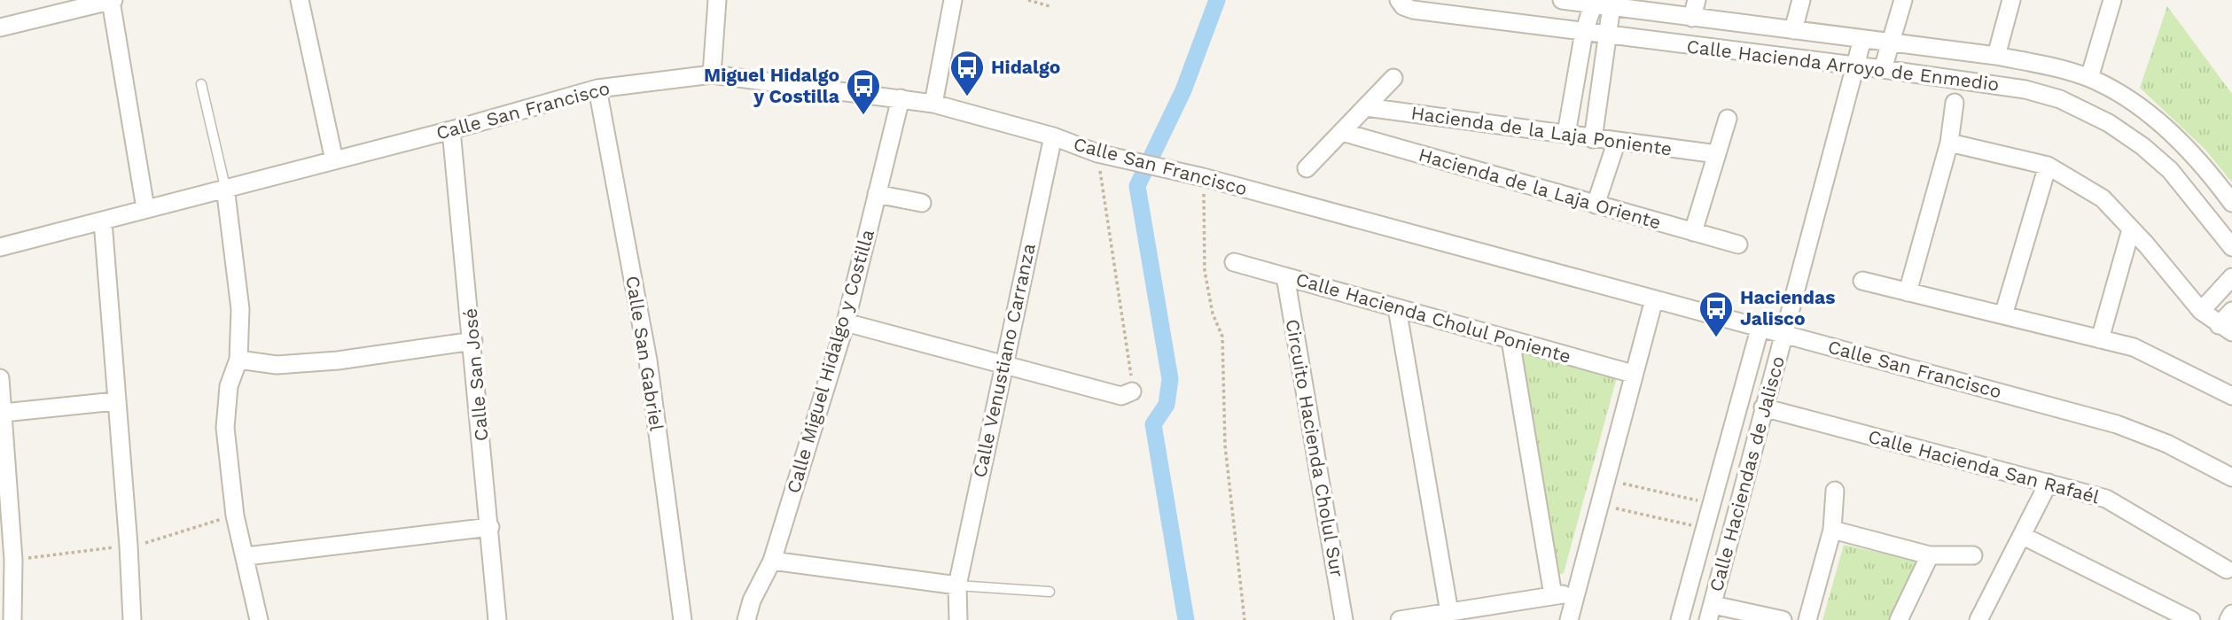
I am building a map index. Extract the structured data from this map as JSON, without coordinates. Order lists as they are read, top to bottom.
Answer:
{
  "streets": {
    "street": [
      "Calle Hacienda Arroyo de Enmedio",
      "Calle San Francisco",
      "Hacienda de la Laja Poniente",
      "Hacienda de la Laja Oriente",
      "Calle Hacienda Cholul Poniente",
      "Calle San Gabriel",
      "Calle Venustiano Carranza",
      "Calle Miguel Hidalgo y Costilla",
      "Calle San José",
      "Circuito Hacienda Cholul Sur",
      "Calle Hacienda San Rafaél",
      "Calle Haciendas de Jalisco"
    ]
  },
  "crossings": [
    ["Calle Hacienda Arroyo de Enmedio", "Calle Haciendas de Jalisco"],
    ["Calle San Francisco", "Calle San Gabriel"],
    ["Calle San Francisco", "Calle Venustiano Carranza"],
    ["Calle San Francisco", "Calle Miguel Hidalgo y Costilla"],
    ["Calle San Francisco", "Calle San José"],
    ["Calle San Francisco", "Calle Haciendas de Jalisco"],
    ["Calle Hacienda Cholul Poniente", "Circuito Hacienda Cholul Sur"],
    ["Calle Hacienda San Rafaél", "Calle Haciendas de Jalisco"]
  ],
  "places": {
    "bus stop": ["Hidalgo", "Miguel Hidalgo y Costilla", "Haciendas Jalisco"]
  }
}
